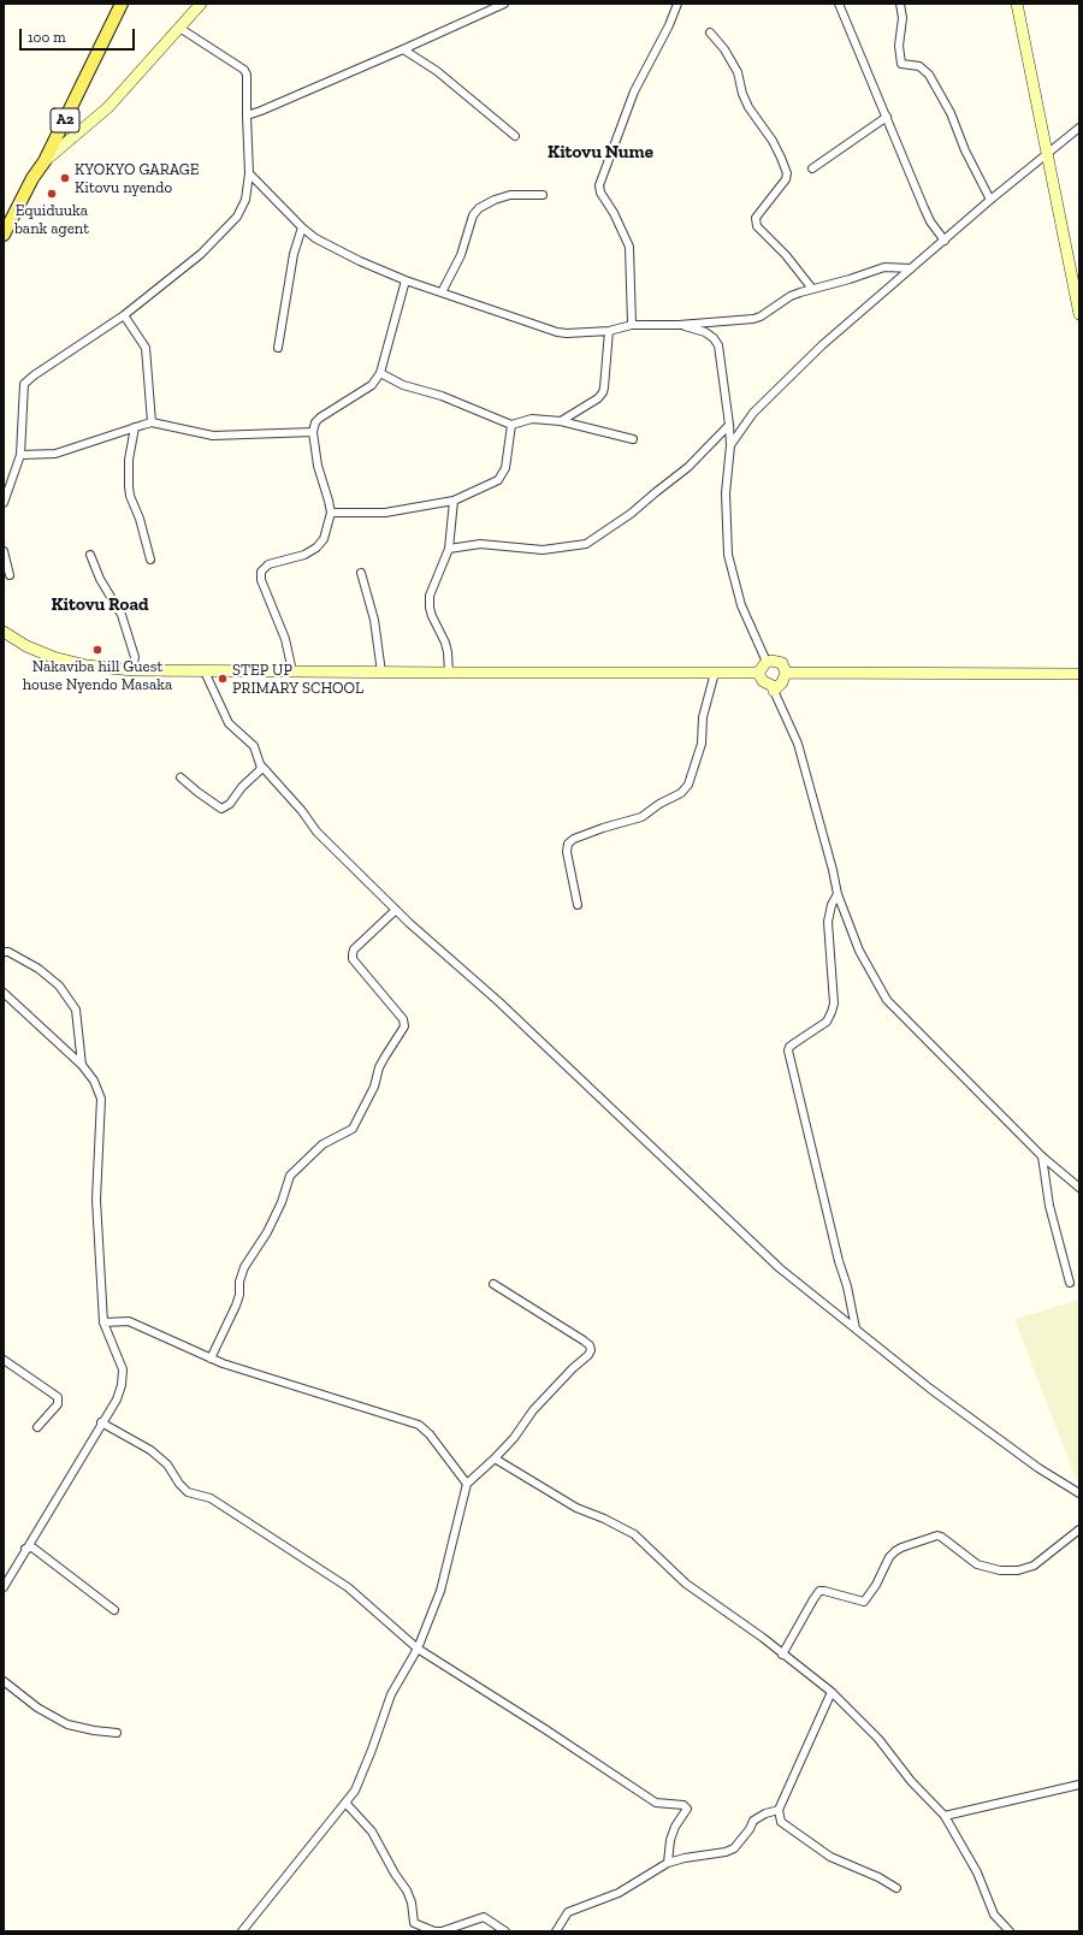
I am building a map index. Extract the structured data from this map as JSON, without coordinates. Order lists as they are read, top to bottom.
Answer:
{
  "streets": {
    "main road": ["A2"]
  },
  "districts": ["Kitovu Nume", "Kitovu Road"],
  "places": [
    "KYOKYO GARAGE Kitovu nyendo",
    "Equiduuka bank agent",
    "Nakaviba hill Guest house Nyendo Masaka",
    "STEP UP PRIMARY SCHOOL"
  ],
  "scale_bar": "100 m"
}
